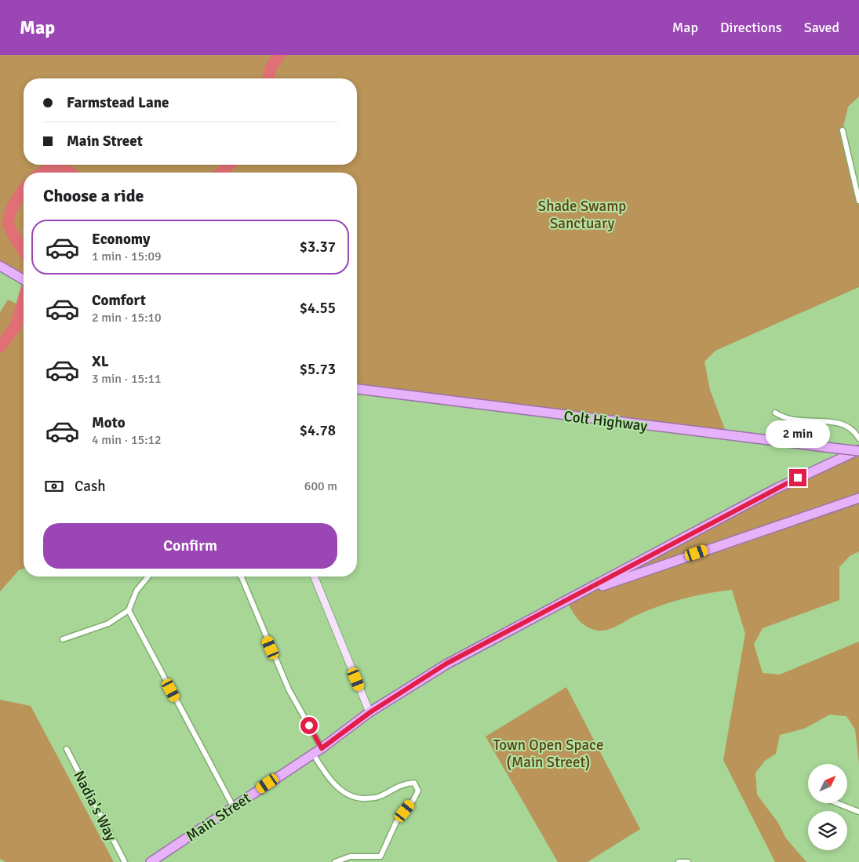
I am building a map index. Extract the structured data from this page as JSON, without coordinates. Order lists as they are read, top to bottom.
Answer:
{
  "streets": {
    "highway": ["Colt Highway", "Main Street"],
    "street": ["Nadia's Way"]
  },
  "crossings": [
    ["Colt Highway", "Main Street"]
  ],
  "parks": ["Shade Swamp Sanctuary", "Town Open Space (Main Street)"],
  "north": "top right",
  "page": {
    "header": "Map",
    "nav": ["Map", "Directions", "Saved"],
    "banner": ["Farmstead Lane", "Main Street"],
    "heading": "Choose a ride",
    "list": [
      {
        "name": "Economy",
        "note": "1 min · 15:09",
        "value": "$3.37"
      },
      {
        "name": "Comfort",
        "note": "2 min · 15:10",
        "value": "$4.55"
      },
      {
        "name": "XL",
        "note": "3 min · 15:11",
        "value": "$5.73"
      },
      {
        "name": "Moto",
        "note": "4 min · 15:12",
        "value": "$4.78"
      }
    ],
    "bubble": "2 min",
    "pay": ["Cash", "600 m"],
    "buttons": "Confirm"
  }
}
